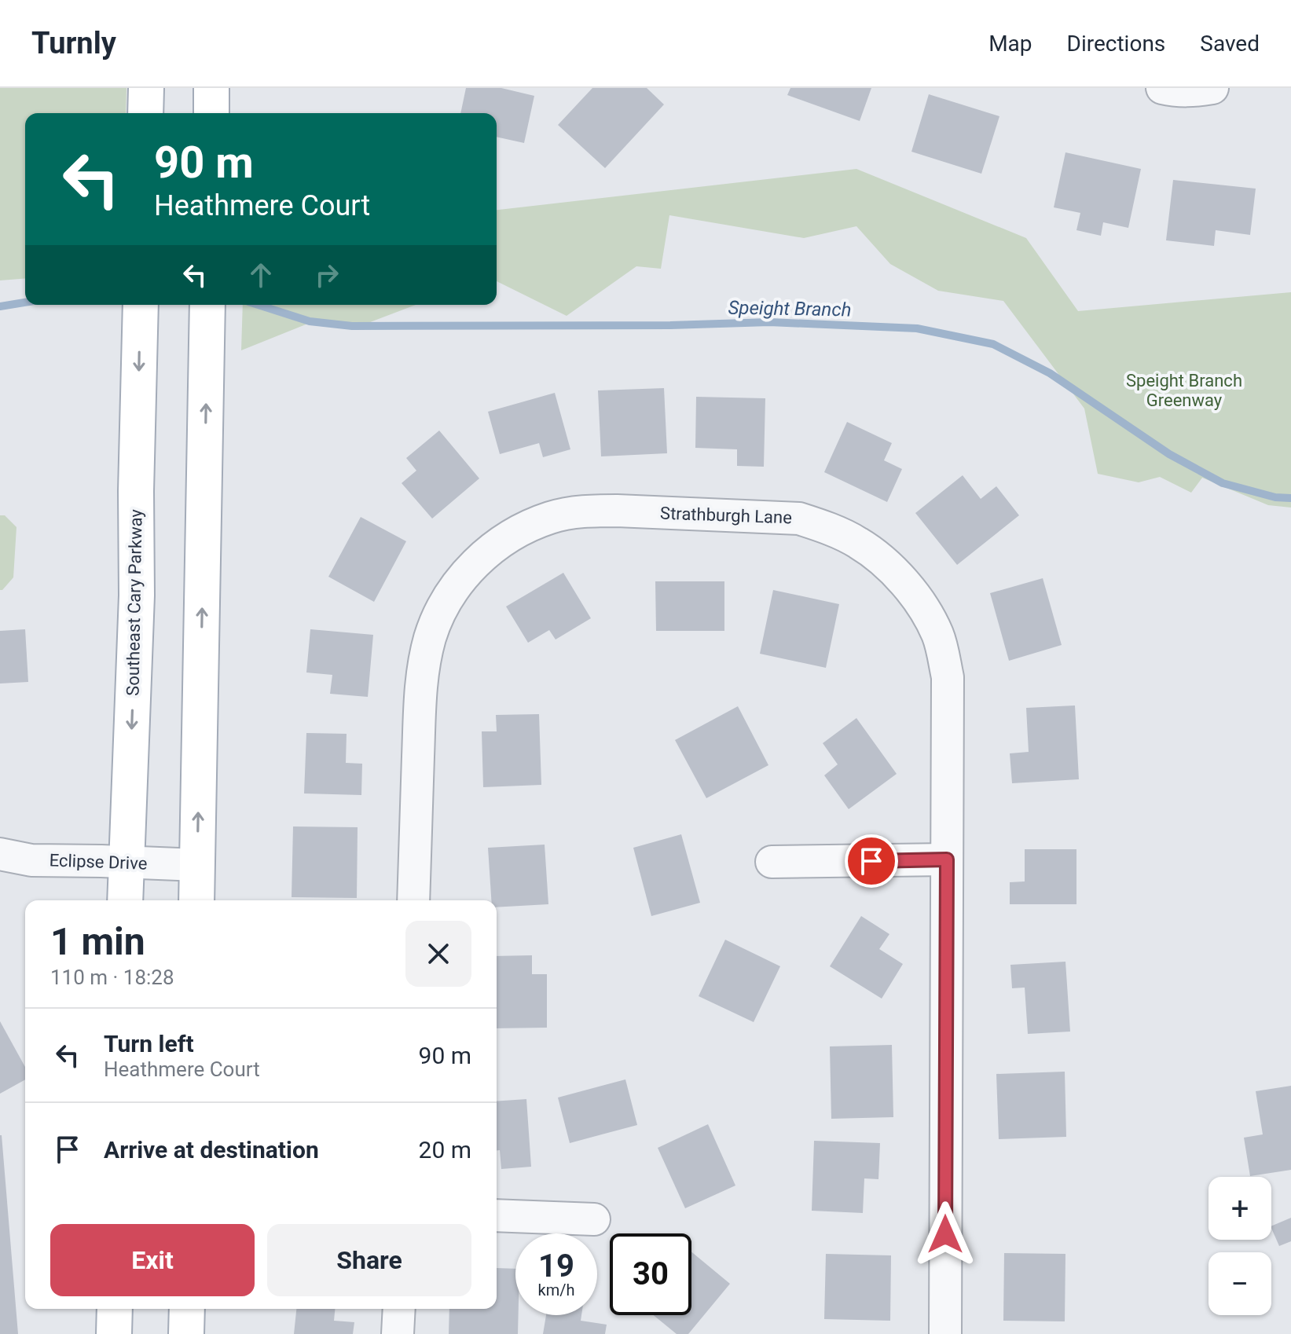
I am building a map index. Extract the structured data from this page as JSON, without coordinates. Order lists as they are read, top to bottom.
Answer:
{
  "streets": {
    "main road": ["Southeast Cary Parkway"],
    "street": ["Strathburgh Lane", "Eclipse Drive"]
  },
  "crossings": [
    ["Southeast Cary Parkway", "Eclipse Drive"]
  ],
  "water": ["Speight Branch"],
  "parks": ["Speight Branch Greenway"],
  "page": {
    "header": "Turnly",
    "nav": ["Map", "Directions", "Saved"],
    "turn": ["90 m", "Heathmere Court"],
    "heading": ["1 min", "110 m · 18:28"],
    "list": [
      {
        "name": "Turn left",
        "note": "Heathmere Court",
        "value": "90 m"
      },
      {
        "name": "Arrive at destination",
        "value": "20 m"
      }
    ],
    "map_buttons": ["+", "−"],
    "buttons": ["Exit", "Share"],
    "speed": "19 km/h",
    "limit": "30"
  }
}
